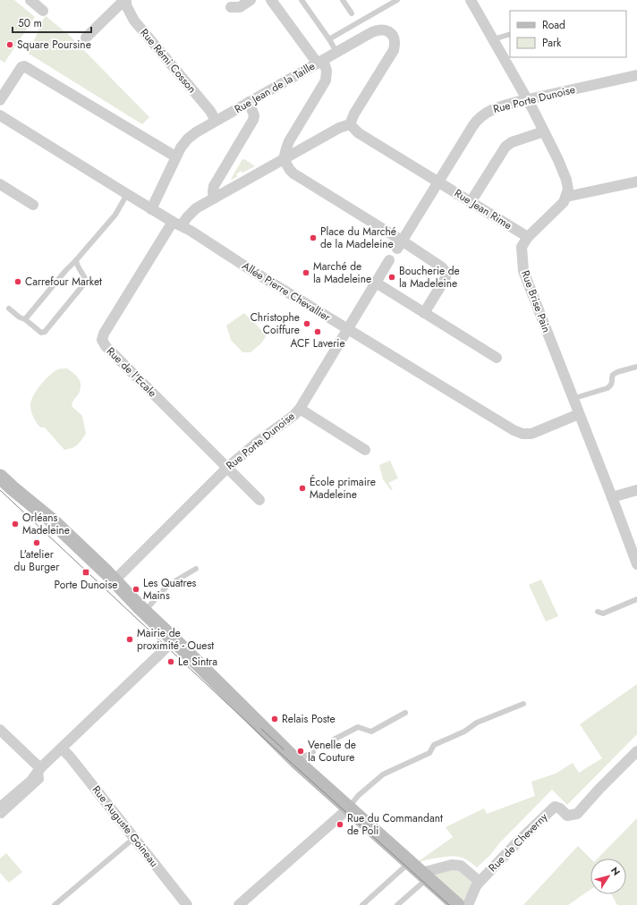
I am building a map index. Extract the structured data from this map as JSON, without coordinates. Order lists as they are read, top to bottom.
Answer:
{
  "streets": {
    "street": [
      "Rue Rémi Cosson",
      "Rue Jean de la Taille",
      "Rue Porte Dunoise",
      "Rue Jean Rime",
      "Allée Pierre Chevallier",
      "Rue Brise Pain",
      "Rue de l'Ecale",
      "Rue Auguste Goineau",
      "Rue de Cheverny"
    ]
  },
  "crossings": [
    ["Rue Rémi Cosson", "Rue Jean de la Taille"],
    ["Rue Jean de la Taille", "Rue Jean Rime"],
    ["Rue Jean de la Taille", "Allée Pierre Chevallier"],
    ["Rue Porte Dunoise", "Rue Jean Rime"],
    ["Rue Porte Dunoise", "Allée Pierre Chevallier"],
    ["Rue Porte Dunoise", "Rue de l'Ecale"],
    ["Rue Jean Rime", "Rue Brise Pain"],
    ["Allée Pierre Chevallier", "Rue Brise Pain"],
    ["Allée Pierre Chevallier", "Rue de l'Ecale"]
  ],
  "places": {
    "other": [
      "Square Poursine",
      "Place du Marché de la Madeleine",
      "Marché de la Madeleine",
      "Boucherie de la Madeleine",
      "Carrefour Market",
      "Christophe Coiffure",
      "ACF Laverie",
      "École primaire Madeleine",
      "Orléans Madeleine",
      "L'atelier du Burger",
      "Les Quatres Mains",
      "Mairie de proximité - Ouest",
      "Le Sintra",
      "Relais Poste",
      "Venelle de la Couture",
      "Rue du Commandant de Poli"
    ],
    "transit": ["Porte Dunoise"]
  },
  "legend": ["Road", "Park"],
  "scale_bar": "50 m",
  "north": "top right"
}
